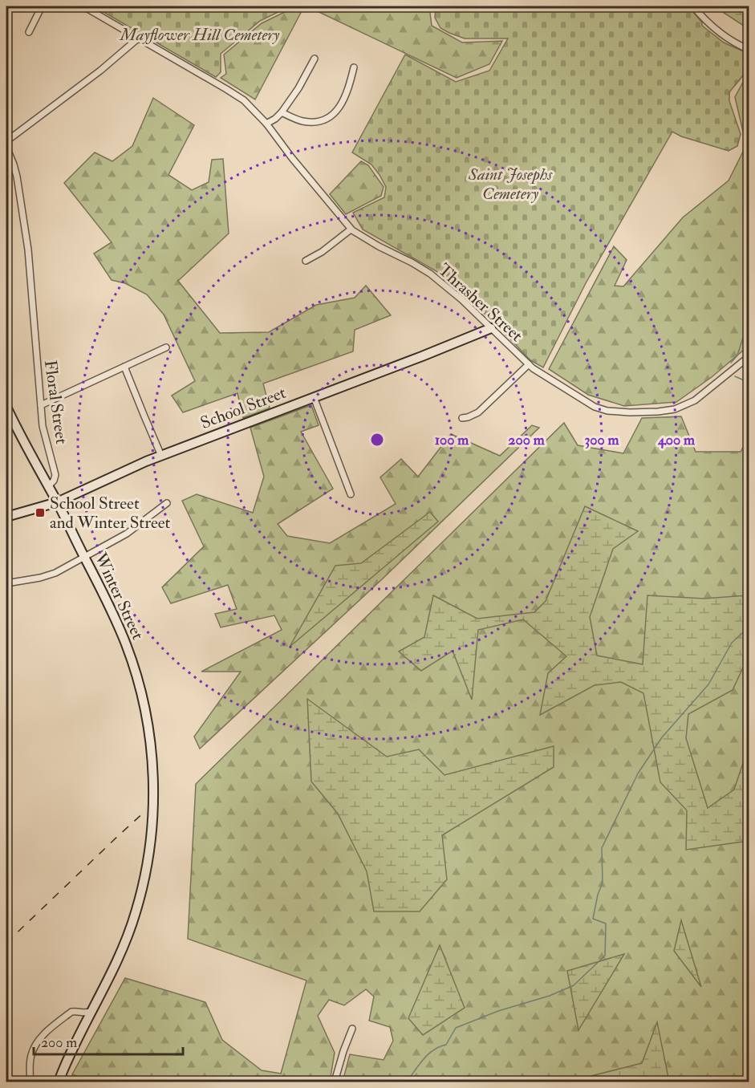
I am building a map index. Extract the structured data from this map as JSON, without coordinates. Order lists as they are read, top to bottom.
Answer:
{
  "streets": {
    "street": [
      "Thrasher Street",
      "Floral Street",
      "School Street",
      "Winter Street"
    ]
  },
  "crossings": [
    ["Thrasher Street", "School Street"],
    ["Floral Street", "Winter Street"],
    ["School Street", "Winter Street"]
  ],
  "parks": ["Mayflower Hill Cemetery", "Saint Josephs Cemetery"],
  "places": {
    "transit": ["School Street and Winter Street"]
  },
  "scale_bar": "200 m",
  "rings": [
    "100 m",
    "200 m",
    "300 m",
    "400 m"
  ]
}
